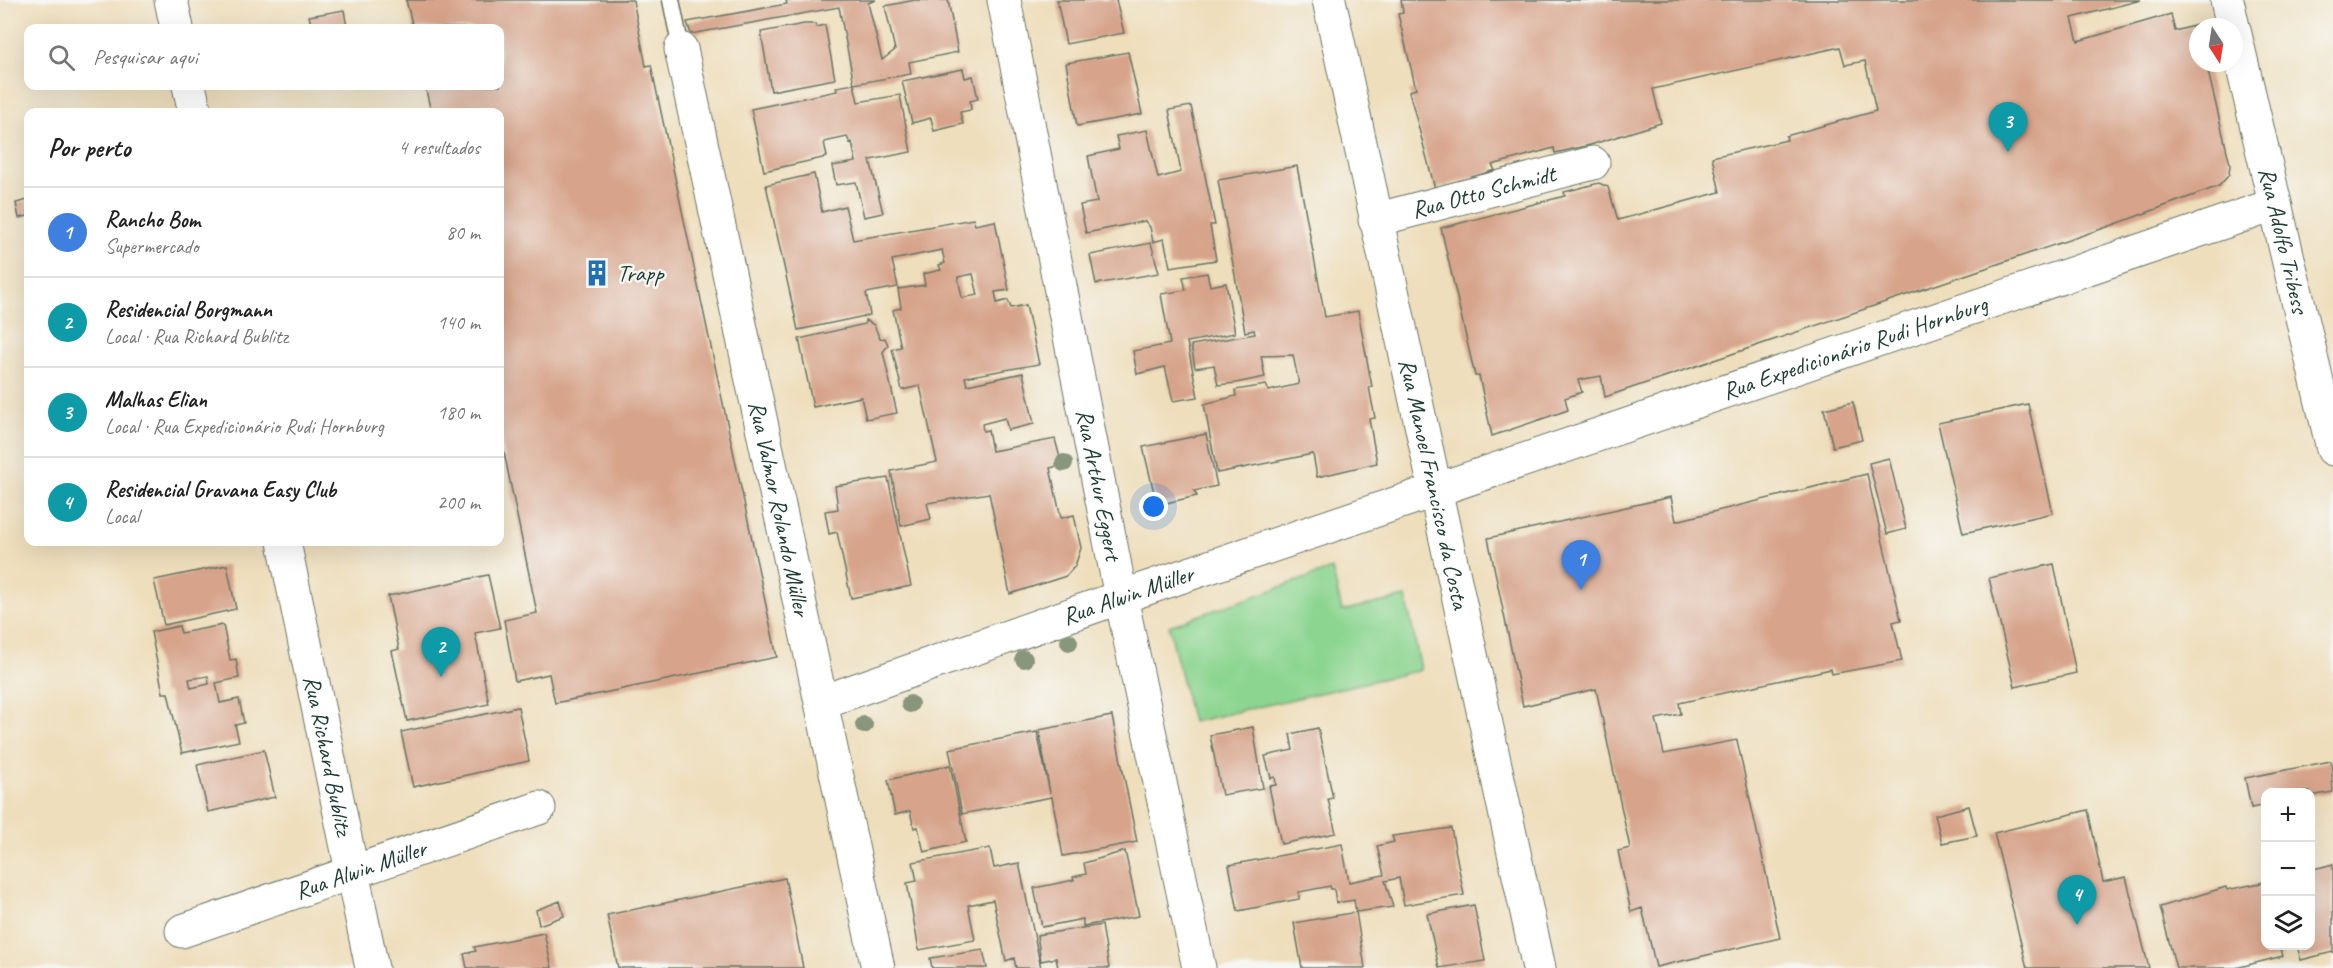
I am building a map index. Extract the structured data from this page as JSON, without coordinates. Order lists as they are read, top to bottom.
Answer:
{
  "streets": {
    "street": [
      "Rua Otto Schmidt",
      "Rua Adolfo Tribess",
      "Rua Expedicionário Rudi Hornburg",
      "Rua Manoel Francisco da Costa",
      "Rua Arthur Eggert",
      "Rua Valmor Rolando Müller",
      "Rua Alwin Müller",
      "Rua Richard Bublitz"
    ]
  },
  "crossings": [
    ["Rua Otto Schmidt", "Rua Manoel Francisco da Costa"],
    ["Rua Adolfo Tribess", "Rua Expedicionário Rudi Hornburg"],
    ["Rua Expedicionário Rudi Hornburg", "Rua Manoel Francisco da Costa"],
    ["Rua Expedicionário Rudi Hornburg", "Rua Alwin Müller"],
    ["Rua Manoel Francisco da Costa", "Rua Alwin Müller"],
    ["Rua Arthur Eggert", "Rua Alwin Müller"],
    ["Rua Valmor Rolando Müller", "Rua Alwin Müller"],
    ["Rua Alwin Müller", "Rua Richard Bublitz"]
  ],
  "places": {
    "building": ["Trapp"]
  },
  "north": "bottom",
  "page": {
    "search": "Pesquisar aqui",
    "pins": [
      "3",
      "1",
      "2",
      "4"
    ],
    "heading": ["Por perto", "4 resultados"],
    "list": [
      {
        "mark": "1",
        "name": "Rancho Bom",
        "note": "Supermercado",
        "value": "80 m"
      },
      {
        "mark": "2",
        "name": "Residencial Borgmann",
        "note": "Local · Rua Richard Bublitz",
        "value": "140 m"
      },
      {
        "mark": "3",
        "name": "Malhas Elian",
        "note": "Local · Rua Expedicionário Rudi Hornburg",
        "value": "180 m"
      },
      {
        "mark": "4",
        "name": "Residencial Gravana Easy Club",
        "note": "Local",
        "value": "200 m"
      }
    ],
    "map_buttons": ["+", "−"]
  }
}
